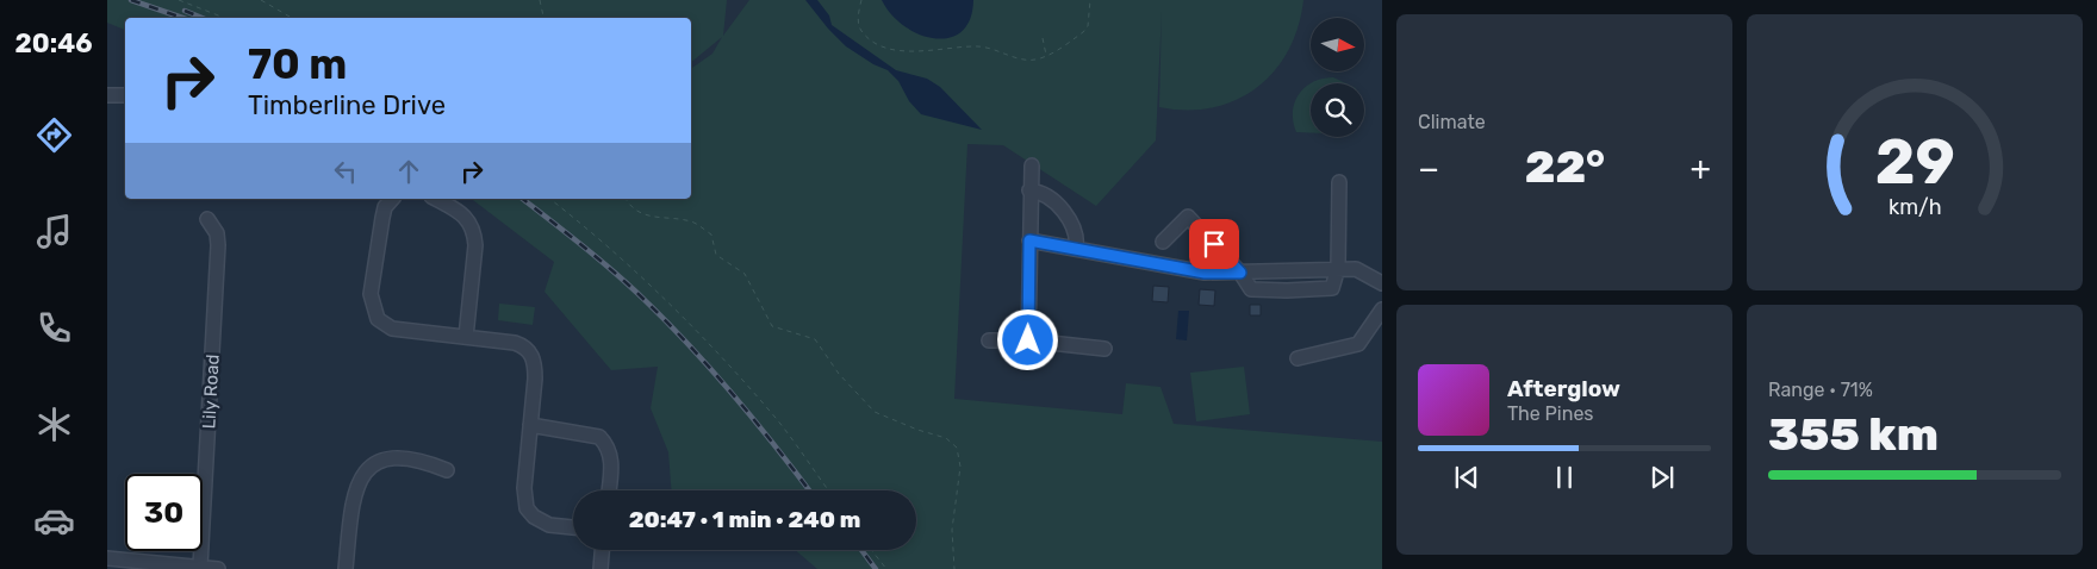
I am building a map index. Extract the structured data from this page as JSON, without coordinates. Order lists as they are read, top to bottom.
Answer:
{
  "streets": {
    "street": ["Lily Road"]
  },
  "north": "right",
  "page": {
    "tabs": "20:46",
    "tile": [
      "Climate",
      ["Range · 71%", "355 km"]
    ],
    "turn": ["70 m", "Timberline Drive"],
    "heat": ["−", "22°", "+"],
    "song": ["Afterglow", "The Pines"],
    "limit": "30",
    "trip": "20:47 · 1 min · 240 m",
    "gauge": ["29", "km/h"]
  }
}
